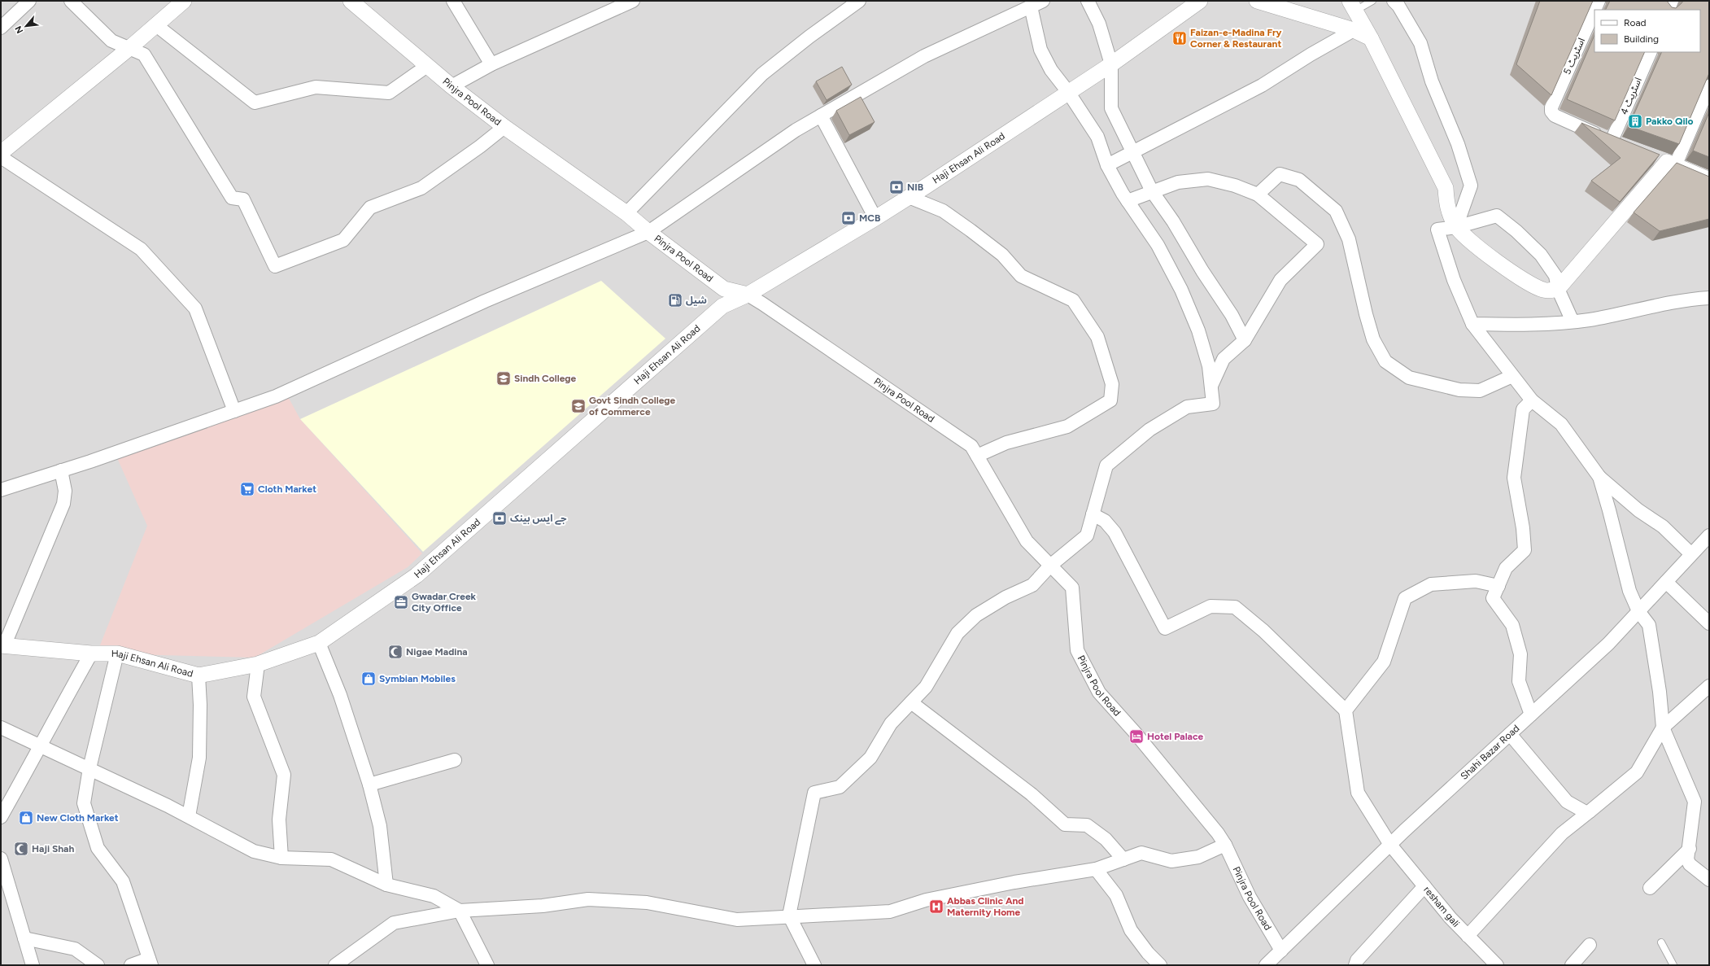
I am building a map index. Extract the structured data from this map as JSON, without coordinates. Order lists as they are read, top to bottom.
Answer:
{
  "streets": {
    "street": [
      "اسٹریٹ 5",
      "اسٹریٹ 4",
      "Pinjra Pool Road",
      "Haji Ehsan Ali Road",
      "Shahi Bazar Road",
      "resham gali"
    ]
  },
  "crossings": [
    ["اسٹریٹ 5", "اسٹریٹ 4"],
    ["Pinjra Pool Road", "Haji Ehsan Ali Road"],
    ["Pinjra Pool Road", "Shahi Bazar Road"],
    ["Shahi Bazar Road", "resham gali"]
  ],
  "places": {
    "restaurant": ["Faizan-e-Madina Fry Corner & Restaurant"],
    "building": ["Pakko Qilo"],
    "bank": ["NIB", "MCB", "جے ایس بینک"],
    "fuel station": ["شیل"],
    "school or university": ["Sindh College", "Govt Sindh College of Commerce"],
    "supermarket": ["Cloth Market"],
    "office": ["Gwadar Creek City Office"],
    "mosque": ["Nigae Madina", "Haji Shah"],
    "shop": ["Symbian Mobiles", "New Cloth Market"],
    "hotel": ["Hotel Palace"],
    "hospital": ["Abbas Clinic And Maternity Home"]
  },
  "legend": ["Road", "Building"],
  "north": "bottom left"
}
